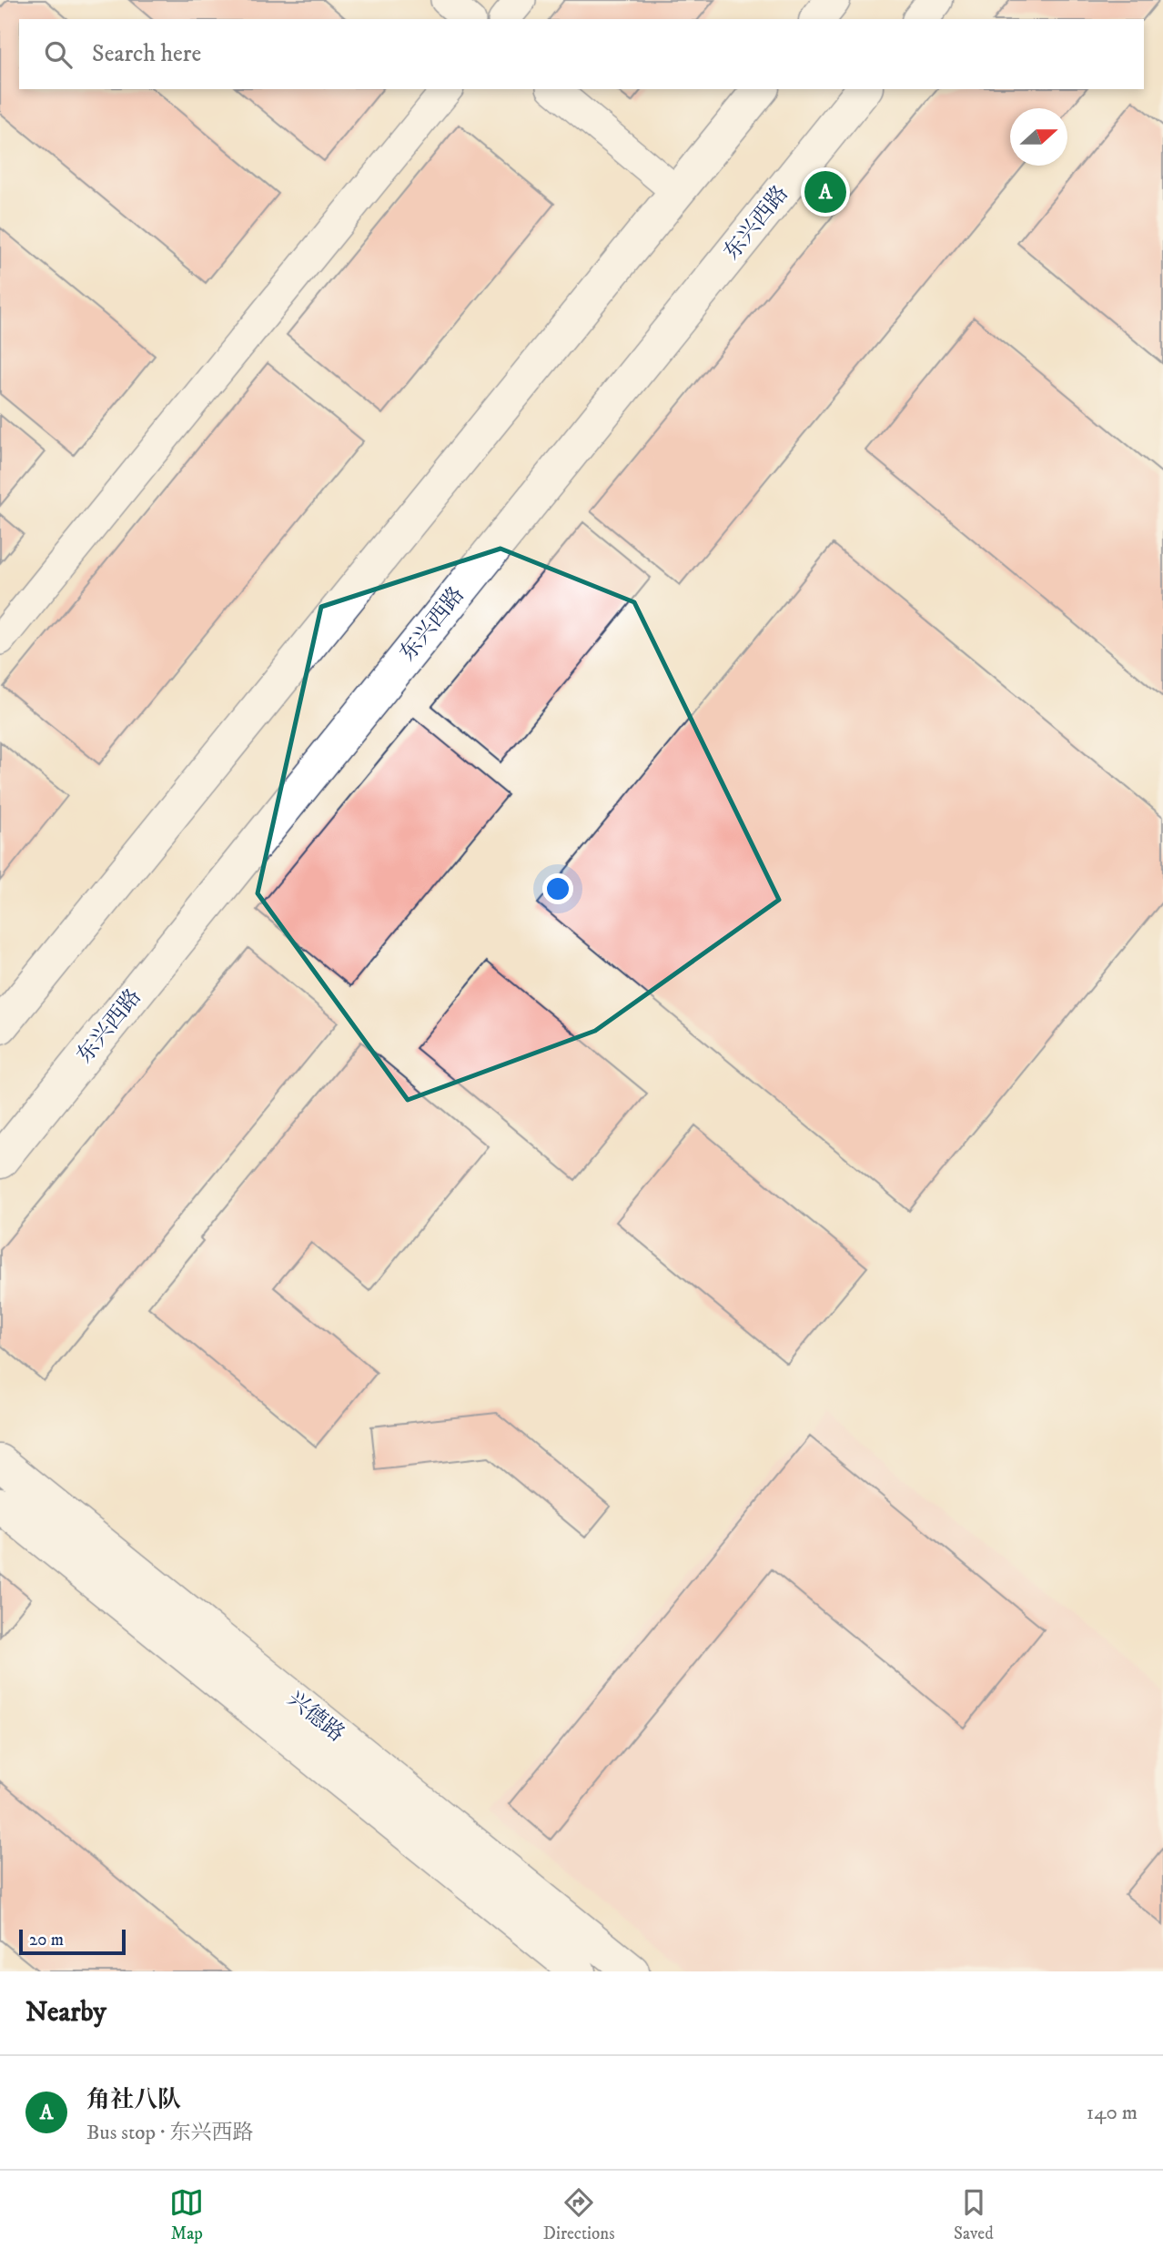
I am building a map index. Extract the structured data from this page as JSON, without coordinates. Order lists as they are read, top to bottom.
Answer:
{
  "streets": {
    "main road": ["东兴西路", "兴德路"]
  },
  "scale_bar": "20 m",
  "north": "right",
  "page": {
    "search": "Search here",
    "pins": "A",
    "scale": "20 m",
    "heading": "Nearby",
    "list": [
      {
        "mark": "A",
        "name": "角社八队",
        "note": "Bus stop · 东兴西路",
        "value": "140 m"
      }
    ],
    "nav": ["Map", "Directions", "Saved"]
  }
}
